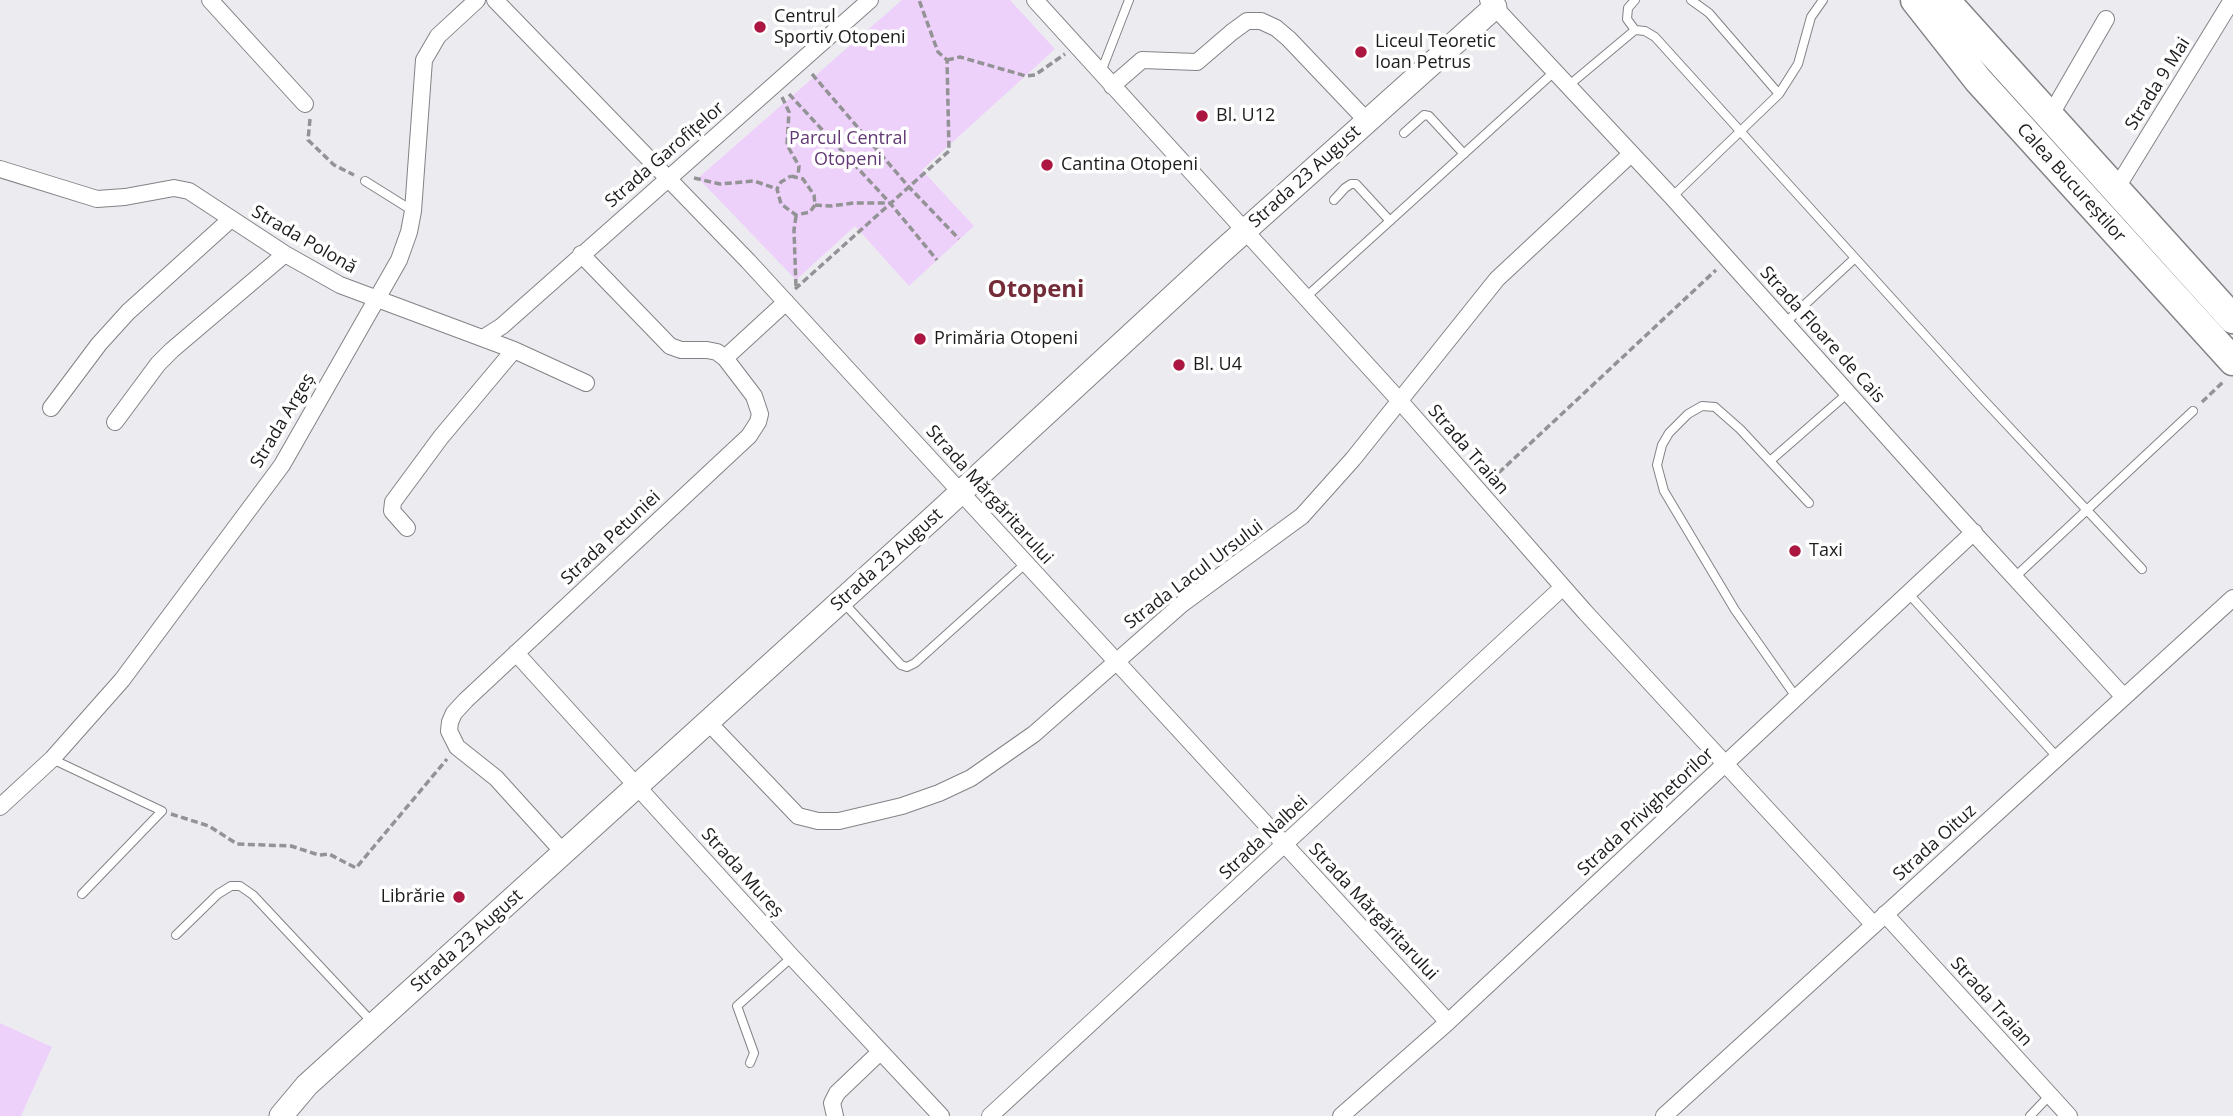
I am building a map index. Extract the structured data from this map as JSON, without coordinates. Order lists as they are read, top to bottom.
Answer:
{
  "streets": {
    "highway": ["Calea Bucureștilor"],
    "main road": ["Strada 23 August"],
    "street": [
      "Strada 9 Mai",
      "Strada Garofițelor",
      "Strada Polonă",
      "Strada Floare de Cais",
      "Strada Argeș",
      "Strada Traian",
      "Strada Mărgăritarului",
      "Strada Petuniei",
      "Strada Lacul Ursului",
      "Strada Privighetorilor",
      "Strada Nalbei",
      "Strada Oituz",
      "Strada Mureș"
    ]
  },
  "crossings": [
    ["Strada 9 Mai", "Calea Bucureștilor"],
    ["Strada Garofițelor", "Strada Polonă"],
    ["Strada Garofițelor", "Strada Mărgăritarului"],
    ["Strada 23 August", "Strada Floare de Cais"],
    ["Strada 23 August", "Strada Traian"],
    ["Strada 23 August", "Strada Mărgăritarului"],
    ["Strada 23 August", "Strada Lacul Ursului"],
    ["Strada 23 August", "Strada Mureș"],
    ["Strada Polonă", "Strada Argeș"],
    ["Strada Floare de Cais", "Strada Lacul Ursului"],
    ["Strada Floare de Cais", "Strada Privighetorilor"],
    ["Strada Floare de Cais", "Strada Oituz"],
    ["Strada Traian", "Strada Lacul Ursului"],
    ["Strada Traian", "Strada Privighetorilor"],
    ["Strada Traian", "Strada Nalbei"],
    ["Strada Traian", "Strada Oituz"],
    ["Strada Mărgăritarului", "Strada Lacul Ursului"],
    ["Strada Mărgăritarului", "Strada Privighetorilor"],
    ["Strada Mărgăritarului", "Strada Nalbei"],
    ["Strada Petuniei", "Strada Mureș"]
  ],
  "districts": ["Otopeni"],
  "parks": ["Parcul Central Otopeni"],
  "places": [
    "Centrul Sportiv Otopeni",
    "Liceul Teoretic Ioan Petrus",
    "Bl. U12",
    "Cantina Otopeni",
    "Primăria Otopeni",
    "Bl. U4",
    "Taxi",
    "Librărie"
  ]
}
